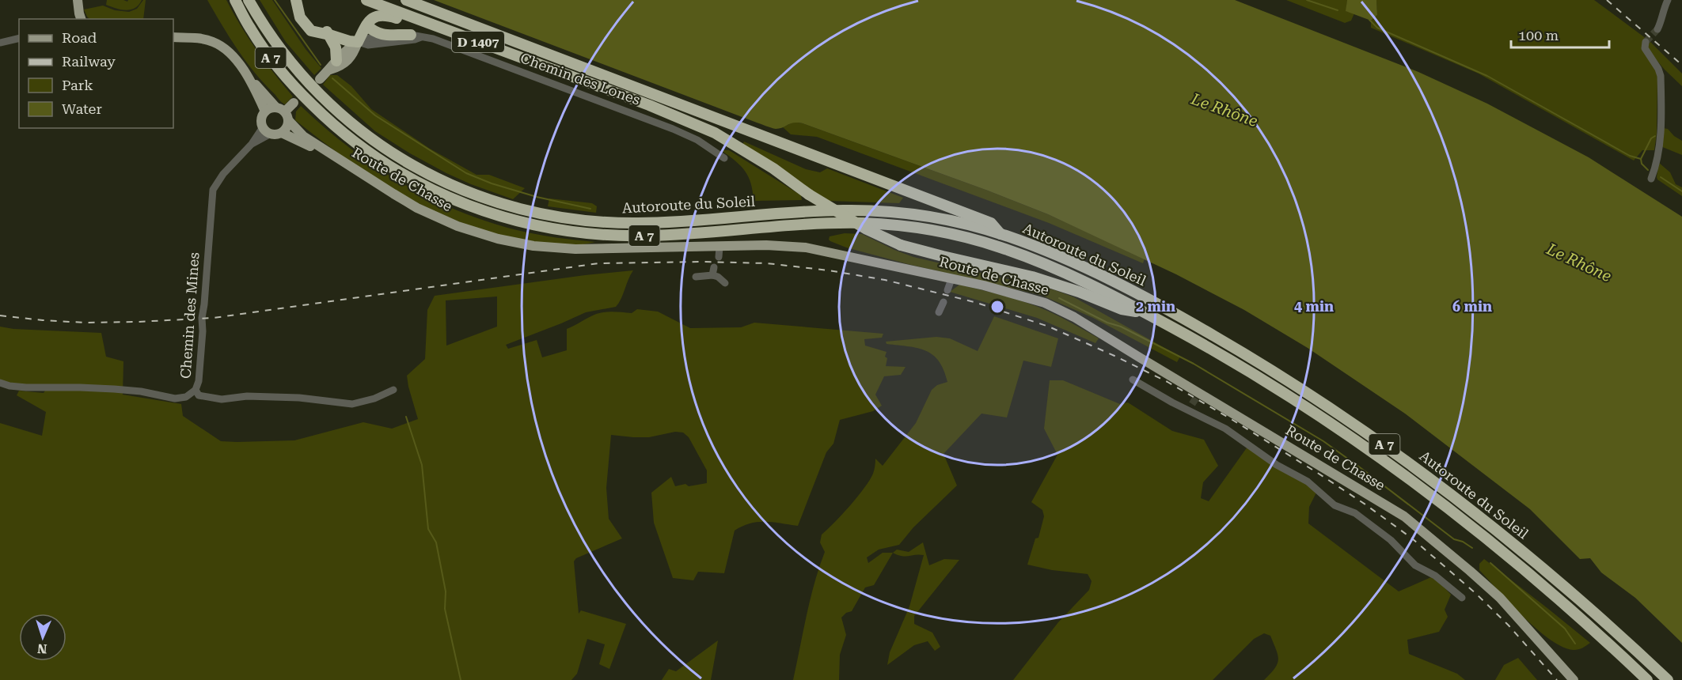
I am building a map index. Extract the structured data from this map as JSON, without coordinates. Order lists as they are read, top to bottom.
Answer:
{
  "streets": {
    "highway": ["D 1407", "A 7", "Autoroute du Soleil"],
    "main road": ["Route de Chasse"],
    "street": ["Chemin des Lones", "Chemin des Mines"]
  },
  "crossings": [
    ["D 1407", "Autoroute du Soleil"],
    ["Route de Chasse", "Chemin des Mines"]
  ],
  "water": ["Le Rhône"],
  "legend": [
    "Road",
    "Railway",
    "Park",
    "Water"
  ],
  "scale_bar": "100 m",
  "north": "bottom",
  "rings": ["2 min", "4 min", "6 min"]
}
